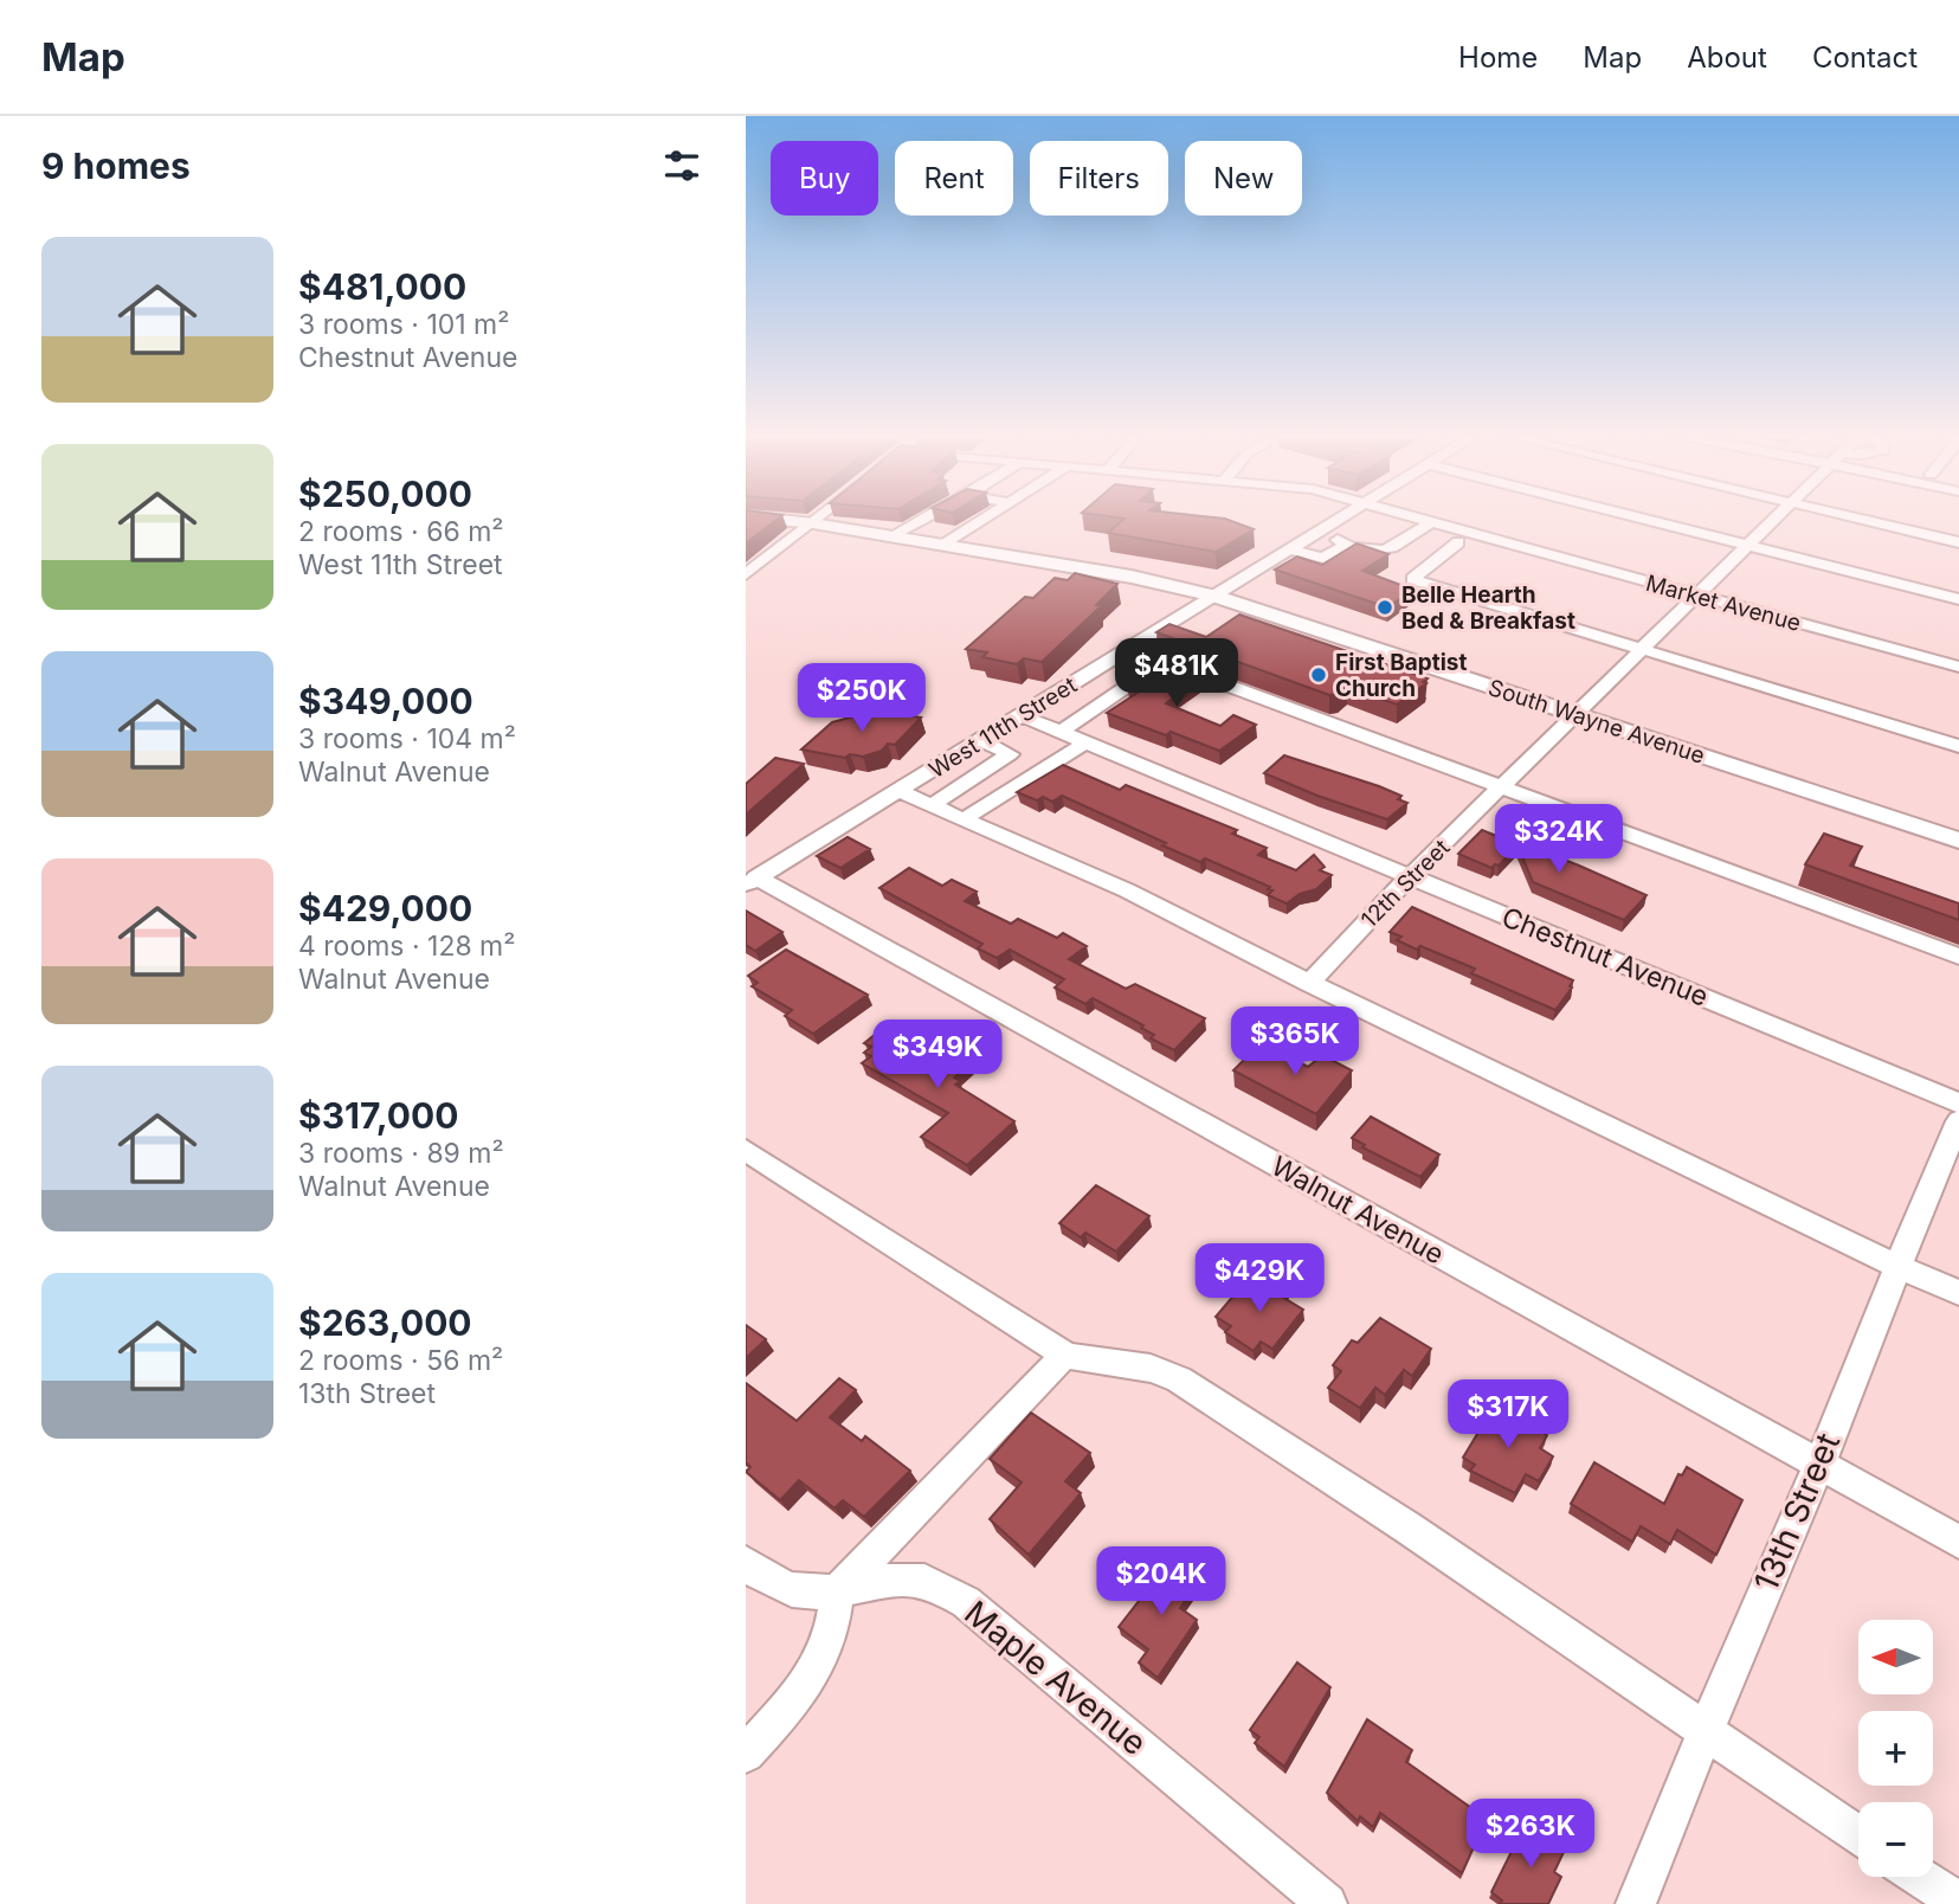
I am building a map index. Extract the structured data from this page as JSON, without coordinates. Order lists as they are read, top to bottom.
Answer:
{
  "streets": {
    "main road": ["South Wayne Avenue"],
    "street": [
      "Market Avenue",
      "West 11th Street",
      "12th Street",
      "Chestnut Avenue",
      "Walnut Avenue",
      "13th Street",
      "Maple Avenue"
    ]
  },
  "crossings": [
    ["Market Avenue", "12th Street"],
    ["South Wayne Avenue", "West 11th Street"],
    ["South Wayne Avenue", "12th Street"],
    ["West 11th Street", "Chestnut Avenue"],
    ["West 11th Street", "Walnut Avenue"],
    ["12th Street", "Chestnut Avenue"],
    ["Walnut Avenue", "13th Street"]
  ],
  "places": ["Belle Hearth Bed & Breakfast", "First Baptist Church"],
  "north": "left",
  "page": {
    "header": "Map",
    "nav": [
      "Home",
      "Map",
      "About",
      "Contact"
    ],
    "heading": "9 homes",
    "chip": [
      "Buy",
      "Rent",
      "Filters",
      "New"
    ],
    "list": [
      {
        "name": "$481,000",
        "note": "3 rooms · 101 m² · Chestnut Avenue"
      },
      {
        "name": "$250,000",
        "note": "2 rooms · 66 m² · West 11th Street"
      },
      {
        "name": "$349,000",
        "note": "3 rooms · 104 m² · Walnut Avenue"
      },
      {
        "name": "$429,000",
        "note": "4 rooms · 128 m² · Walnut Avenue"
      },
      {
        "name": "$317,000",
        "note": "3 rooms · 89 m² · Walnut Avenue"
      },
      {
        "name": "$263,000",
        "note": "2 rooms · 56 m² · 13th Street"
      }
    ],
    "price": [
      "$481K",
      "$250K",
      "$324K",
      "$365K",
      "$349K",
      "$429K",
      "$317K",
      "$204K",
      "$263K"
    ],
    "map_buttons": ["+", "−"]
  }
}
